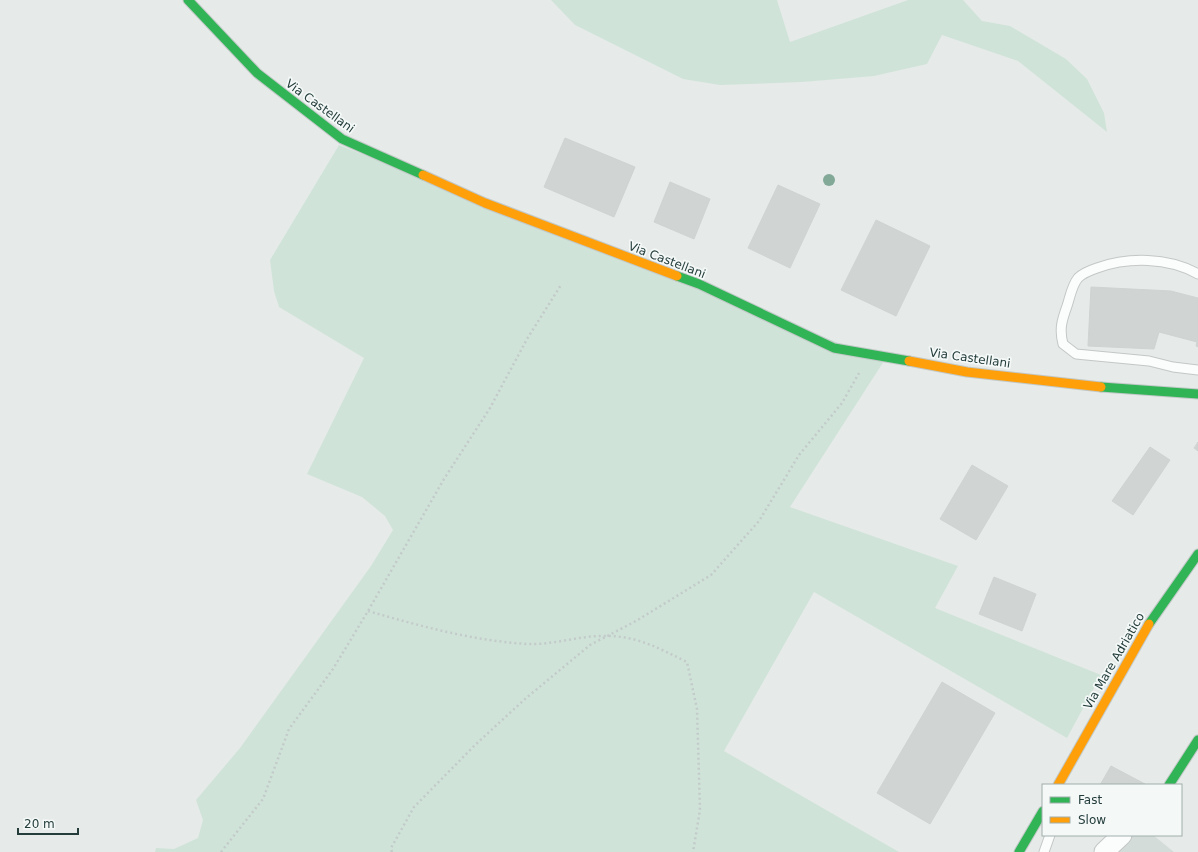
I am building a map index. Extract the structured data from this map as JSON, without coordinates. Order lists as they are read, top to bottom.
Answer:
{
  "streets": {
    "street": ["Via Castellani", "Via Mare Adriatico"]
  },
  "legend": ["Fast", "Slow"],
  "scale_bar": "20 m"
}
